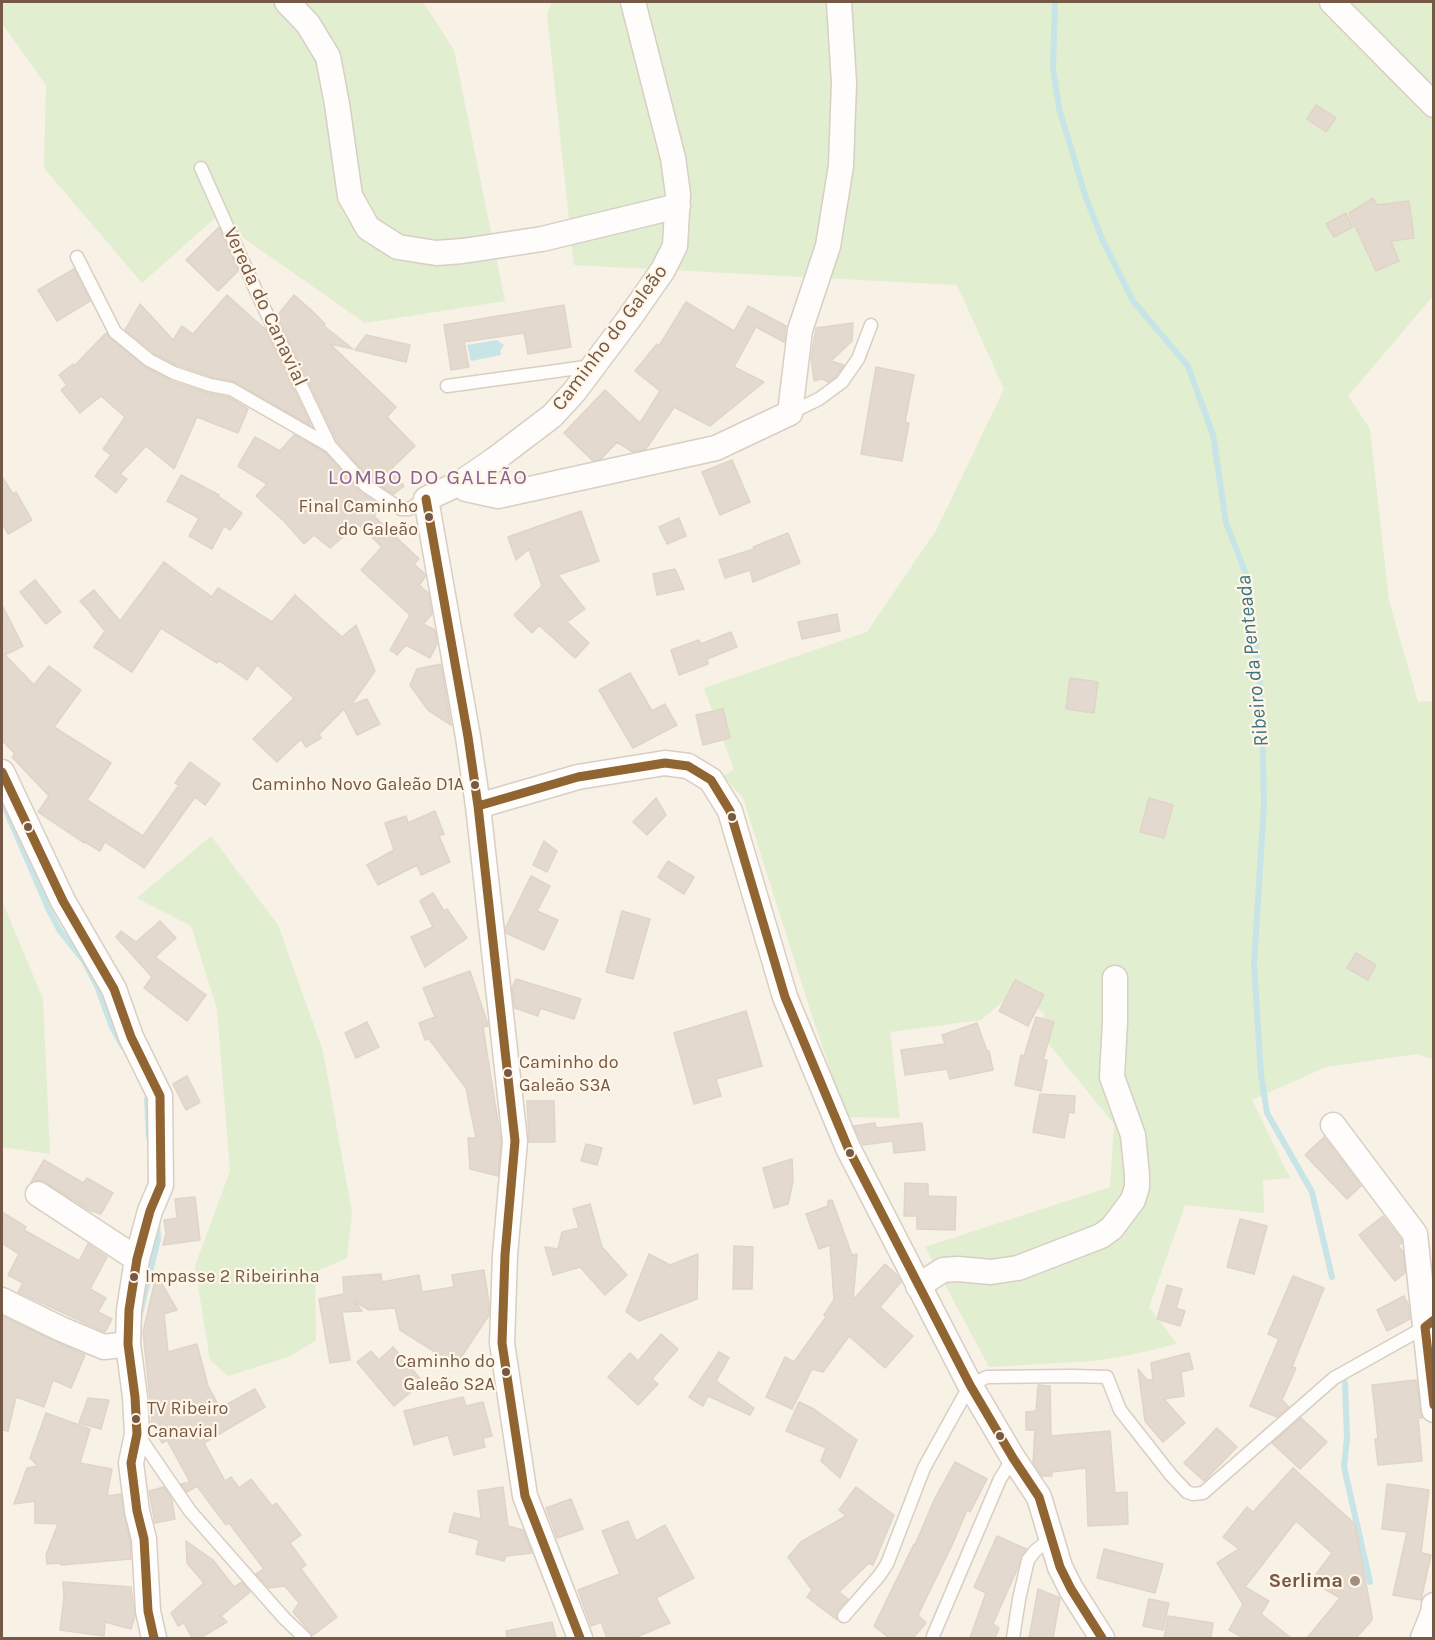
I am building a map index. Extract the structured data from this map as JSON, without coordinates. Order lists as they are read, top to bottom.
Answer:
{
  "streets": {
    "street": ["Caminho do Galeão"],
    "lane": ["Vereda do Canavial"]
  },
  "districts": ["LOMBO DO GALEÃO"],
  "water": ["Ribeiro da Penteada"],
  "places": [
    "Final Caminho do Galeão",
    "Caminho Novo Galeão D1A",
    "Caminho do Galeão S3A",
    "Impasse 2 Ribeirinha",
    "Caminho do Galeão S2A",
    "TV Ribeiro Canavial",
    "Serlima"
  ]
}
